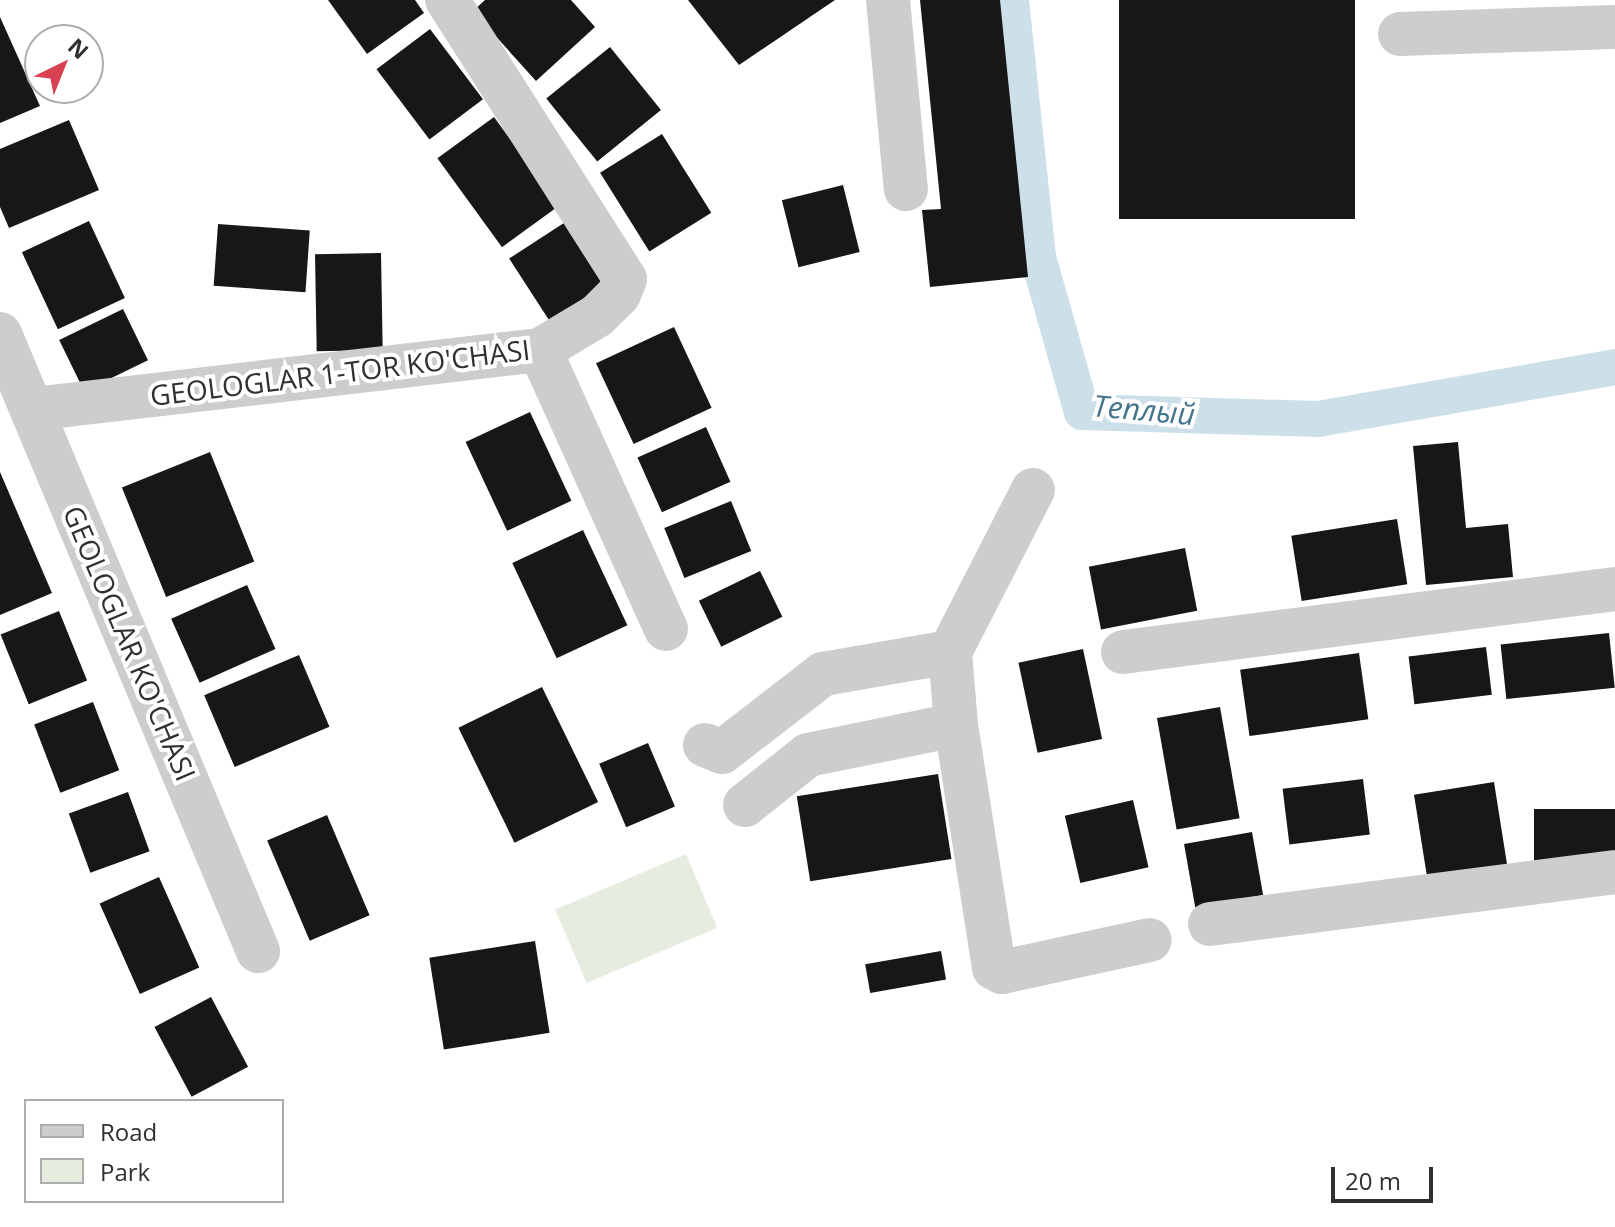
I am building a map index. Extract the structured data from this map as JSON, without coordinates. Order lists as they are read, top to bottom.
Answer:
{
  "streets": {
    "street": ["GEOLOGLAR 1-TOR KO'CHASI", "GEOLOGLAR KO'CHASI"]
  },
  "crossings": [
    ["GEOLOGLAR 1-TOR KO'CHASI", "GEOLOGLAR KO'CHASI"]
  ],
  "water": ["Теплый"],
  "legend": ["Road", "Park"],
  "scale_bar": "20 m",
  "north": "top right"
}
